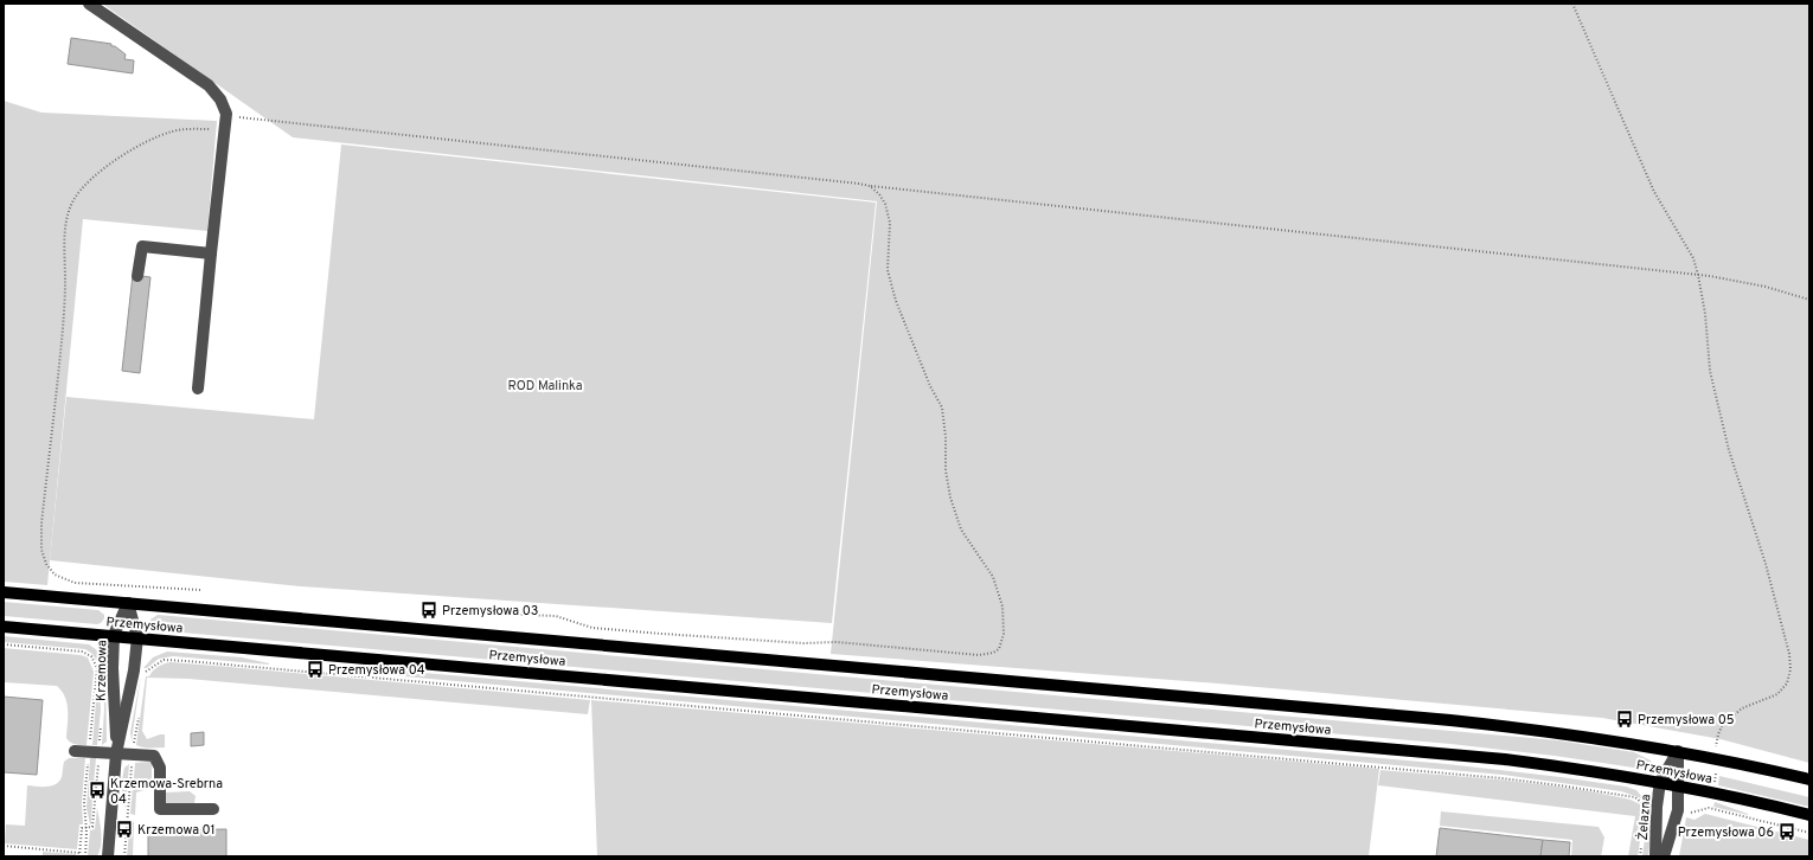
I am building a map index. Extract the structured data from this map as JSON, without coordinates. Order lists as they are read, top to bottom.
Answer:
{
  "streets": {
    "main road": ["Przemysłowa"],
    "street": ["Krzemowa", "Żelazna"]
  },
  "crossings": [
    ["Przemysłowa", "Krzemowa"],
    ["Przemysłowa", "Żelazna"]
  ],
  "parks": ["ROD Malinka"],
  "places": {
    "bus stop": [
      "Przemysłowa 03",
      "Przemysłowa 04",
      "Przemysłowa 05",
      "Krzemowa-Srebrna 04",
      "Krzemowa 01",
      "Przemysłowa 06"
    ]
  }
}
